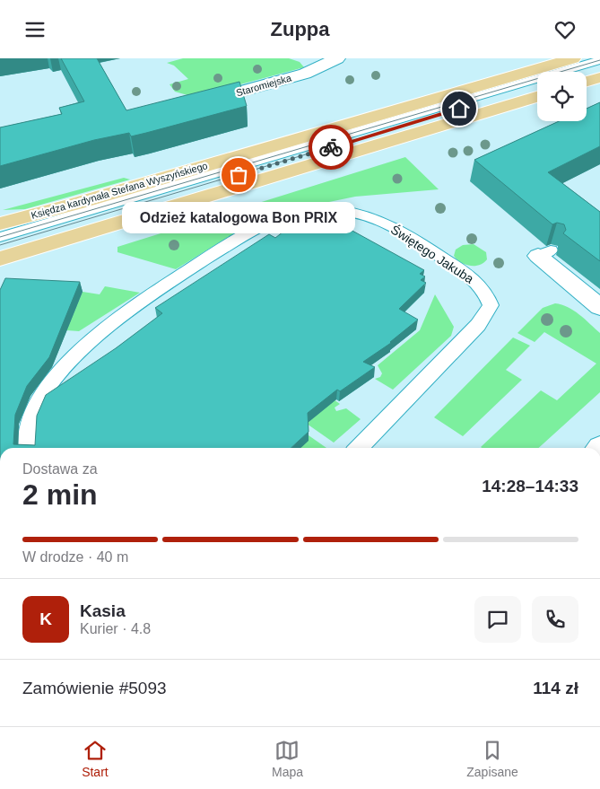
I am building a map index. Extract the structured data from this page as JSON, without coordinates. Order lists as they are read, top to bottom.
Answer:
{
  "streets": {
    "main road": ["Księdza kardynała Stefana Wyszyńskiego"],
    "street": ["Staromiejska"],
    "lane": ["Świętego Jakuba"]
  },
  "places": ["Odzież katalogowa Bon PRIX"],
  "page": {
    "header": "Zuppa",
    "bubble": "Odzież katalogowa Bon PRIX",
    "heading": ["2 min", "Dostawa za", "14:28–14:33"],
    "panel": [
      "Kasia",
      "Kurier · 4.8",
      "Zamówienie #5093",
      "114 zł"
    ],
    "bar": "W drodze · 40 m",
    "round": "K",
    "tabs": ["Start", "Mapa", "Zapisane"]
  }
}
